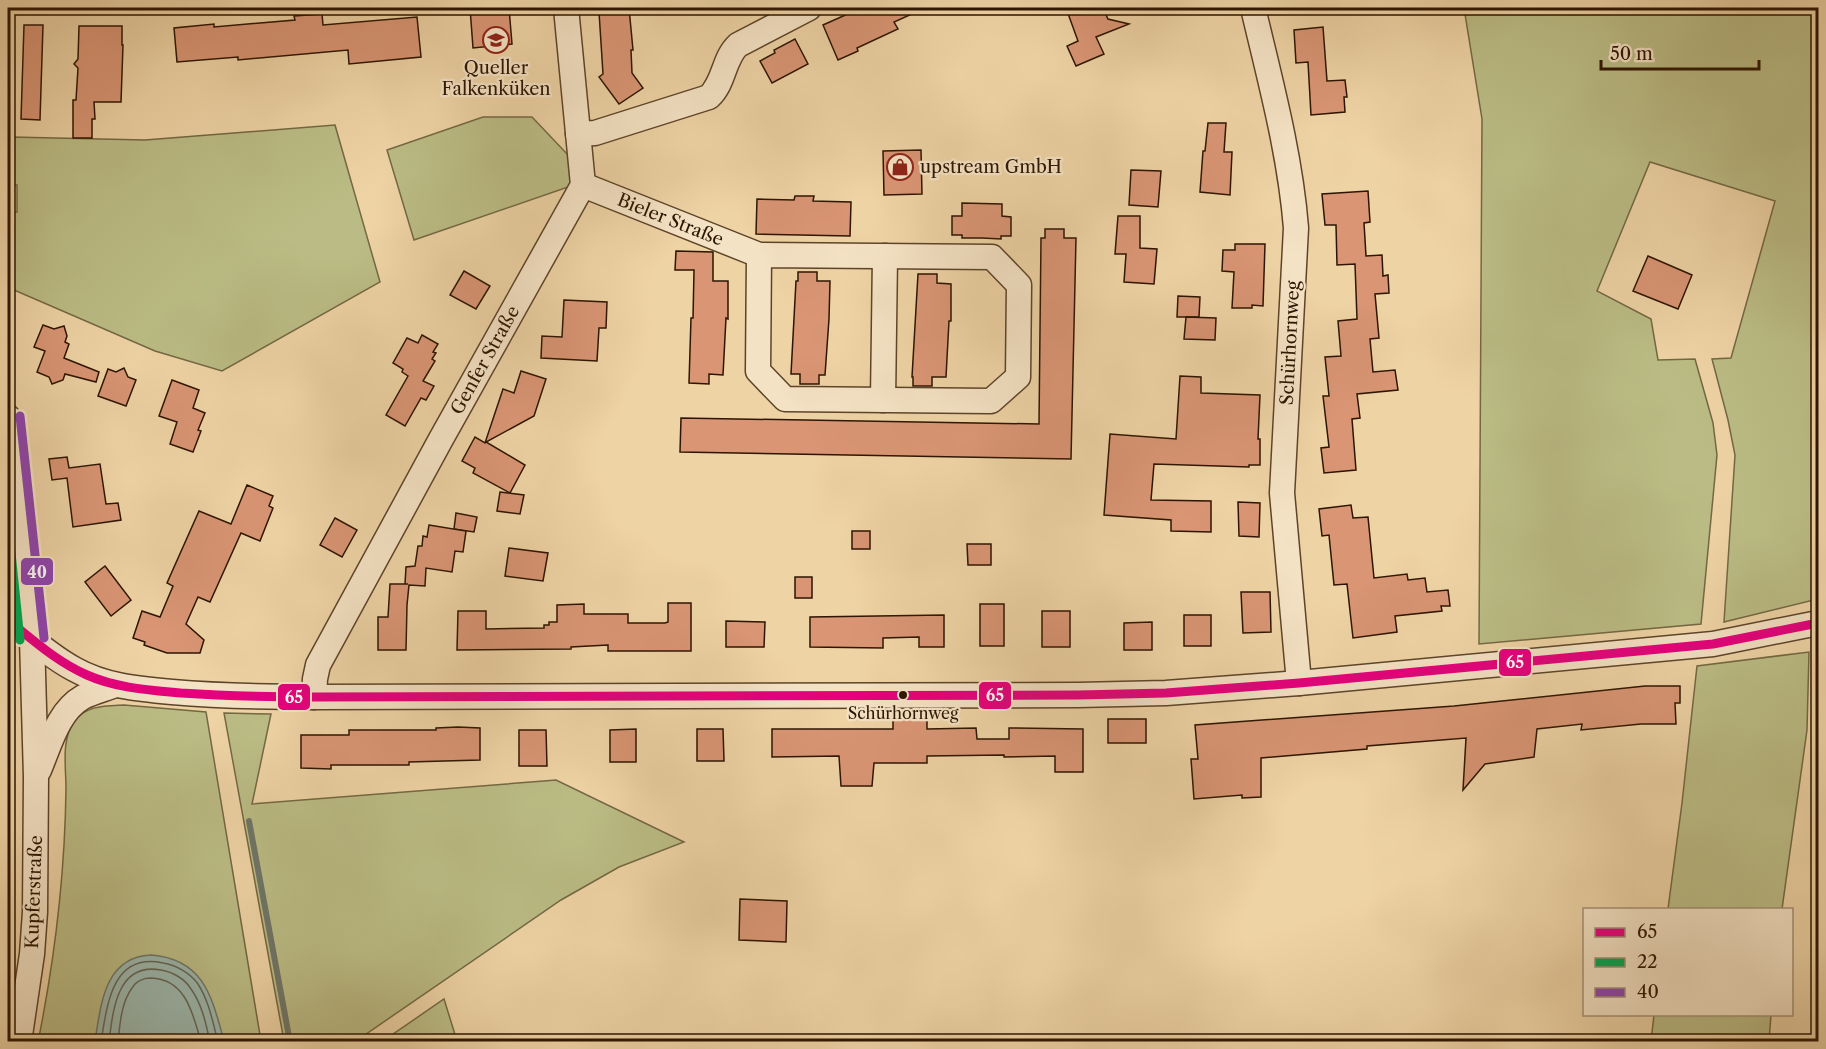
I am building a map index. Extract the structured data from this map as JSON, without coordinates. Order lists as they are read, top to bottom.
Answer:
{
  "streets": {
    "street": [
      "Bieler Straße",
      "Schürhornweg",
      "Genfer Straße",
      "Kupferstraße"
    ]
  },
  "crossings": [
    ["Bieler Straße", "Genfer Straße"]
  ],
  "places": {
    "school or university": ["Queller Falkenküken"],
    "shop": ["upstream GmbH"],
    "other": ["Schürhornweg"]
  },
  "lines": ["transit line 40", "transit line 22", "transit line 65"],
  "legend": ["65", "22", "40"],
  "scale_bar": "50 m"
}
